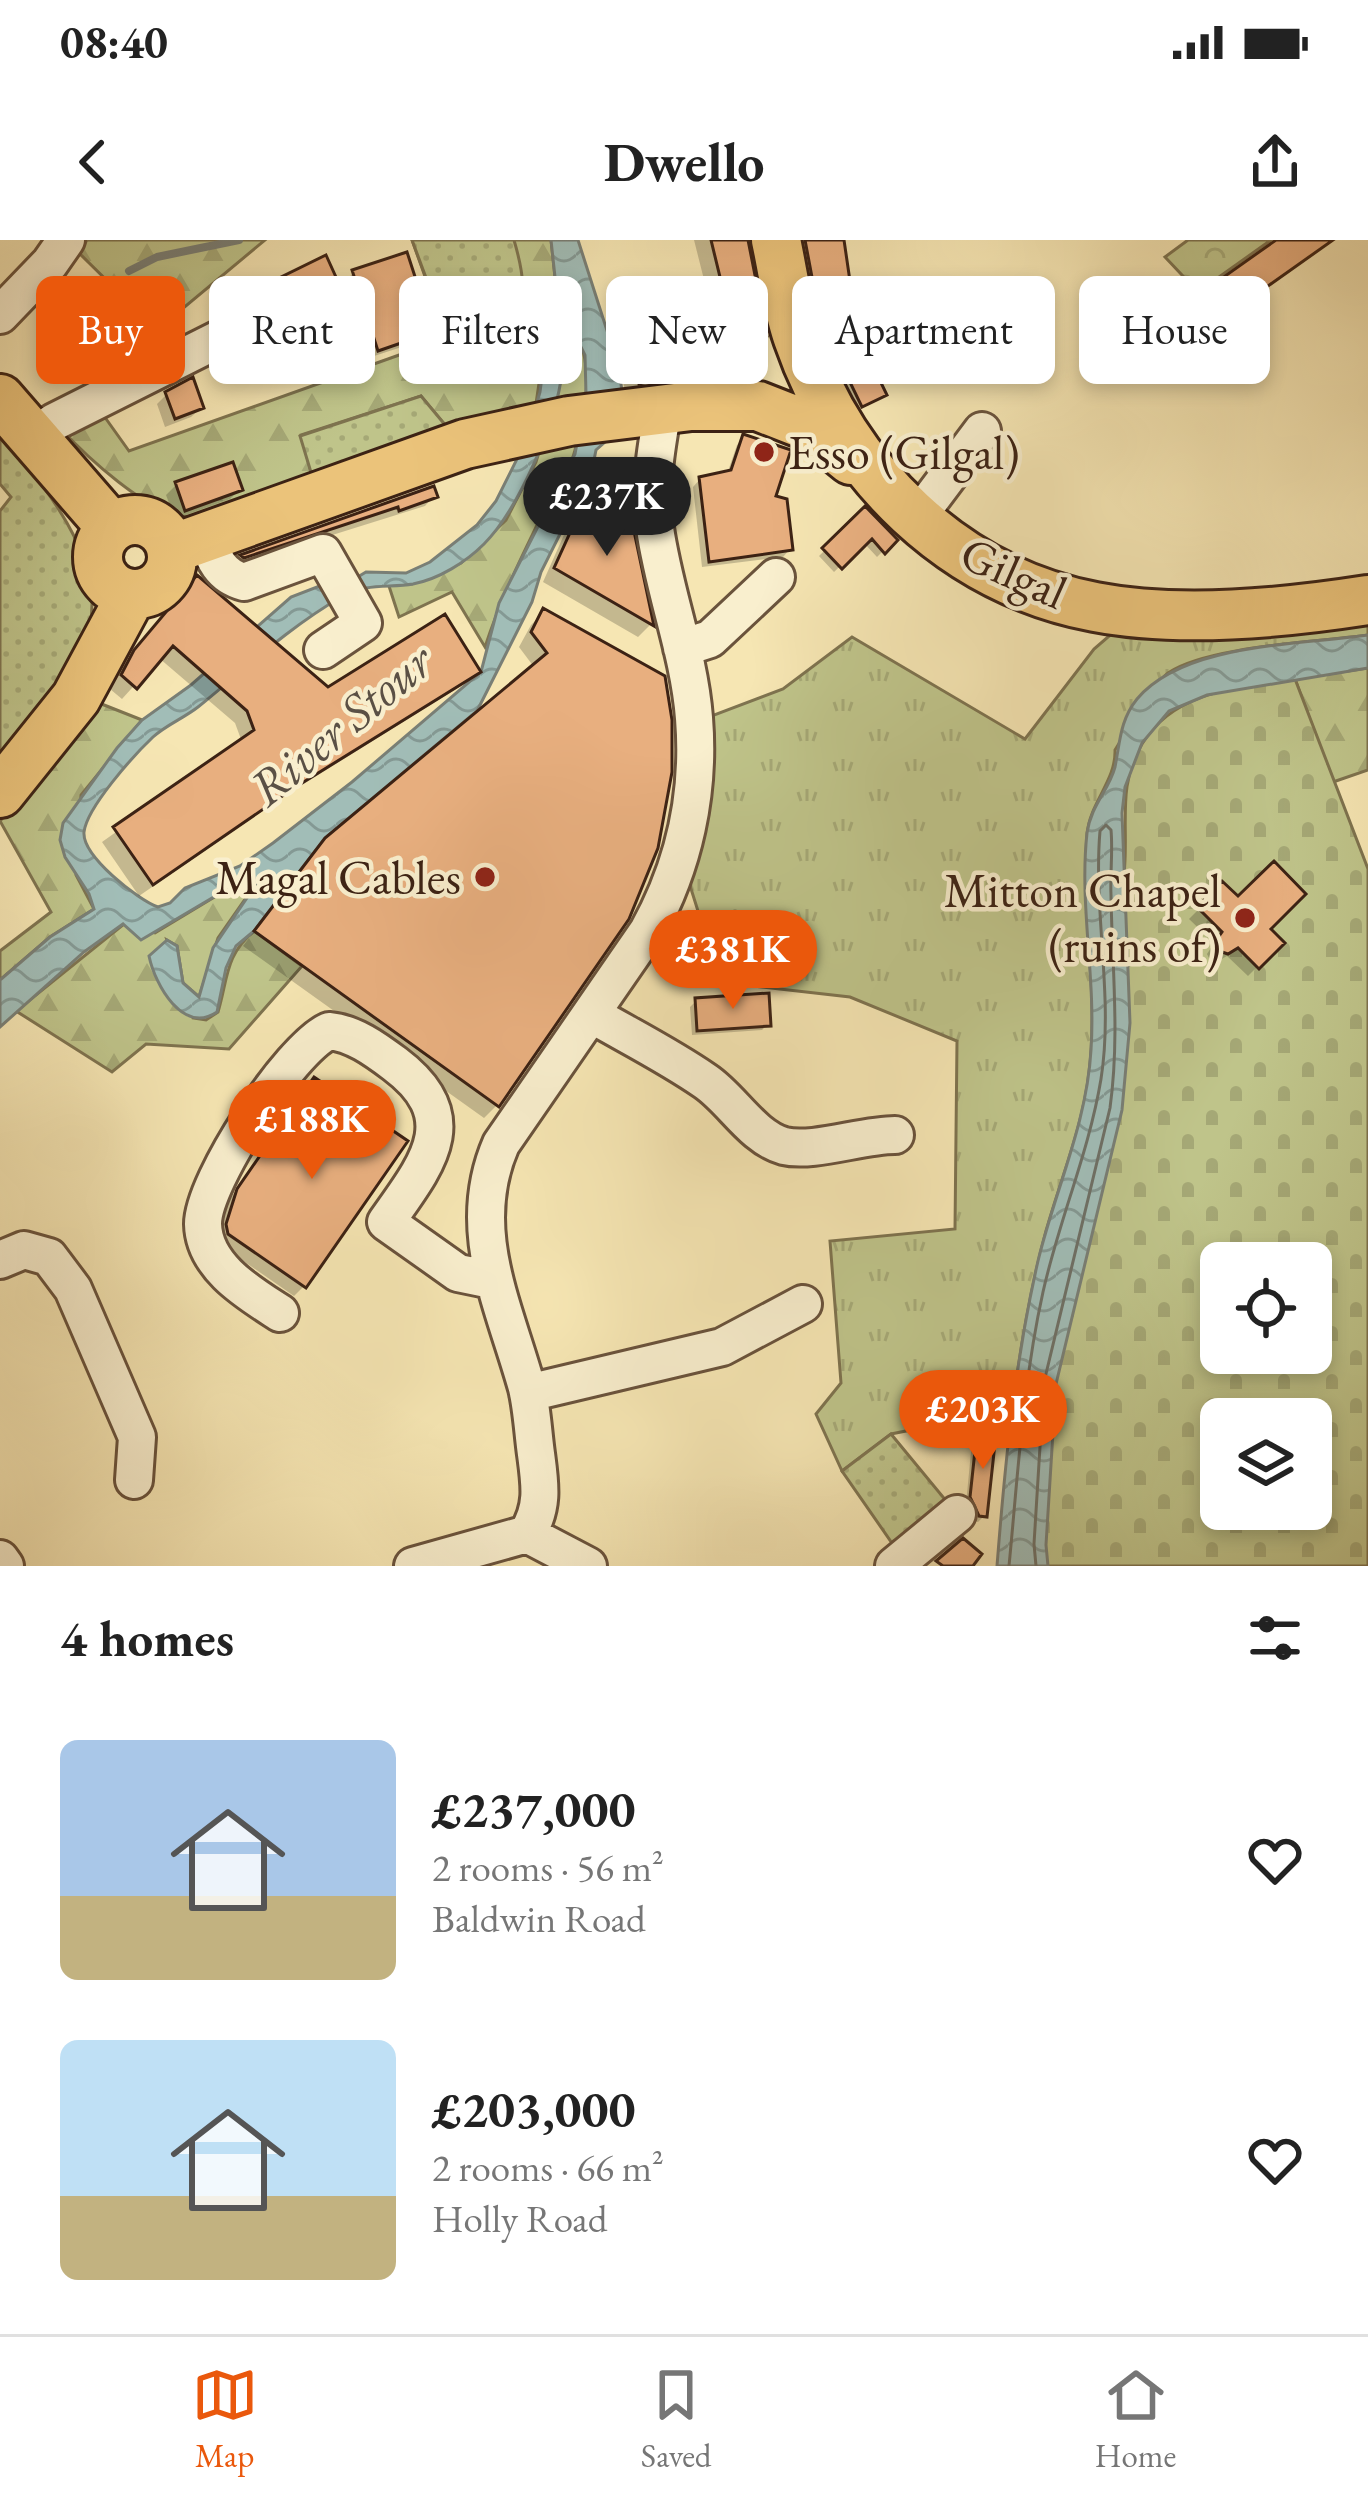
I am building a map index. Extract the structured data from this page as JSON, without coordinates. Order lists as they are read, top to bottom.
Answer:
{
  "streets": {
    "main road": ["Gilgal"]
  },
  "water": ["River Stour"],
  "places": ["Esso (Gilgal)", "Magal Cables", "Mitton Chapel (ruins of)"],
  "page": {
    "status": "08:40",
    "header": "Dwello",
    "chip": [
      "Buy",
      "Rent",
      "Filters",
      "New",
      "Apartment",
      "House"
    ],
    "price": [
      "£237K",
      "£381K",
      "£188K",
      "£203K"
    ],
    "heading": "4 homes",
    "list": [
      {
        "name": "£237,000",
        "note": "2 rooms · 56 m² · Baldwin Road"
      },
      {
        "name": "£203,000",
        "note": "2 rooms · 66 m² · Holly Road"
      }
    ],
    "tabs": ["Map", "Saved", "Home"]
  }
}
